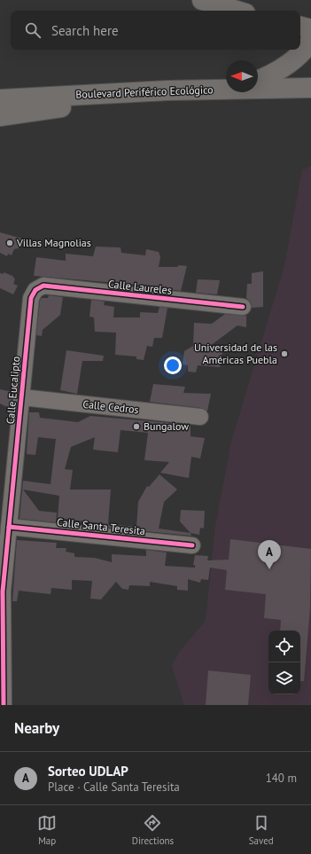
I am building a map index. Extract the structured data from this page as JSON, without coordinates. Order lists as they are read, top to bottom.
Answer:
{
  "streets": {
    "highway": ["Boulevard Periférico Ecológico"],
    "street": [
      "Calle Laureles",
      "Calle Eucalipto",
      "Calle Cedros",
      "Calle Santa Teresita"
    ]
  },
  "crossings": [
    ["Calle Laureles", "Calle Eucalipto"],
    ["Calle Eucalipto", "Calle Cedros"],
    ["Calle Eucalipto", "Calle Santa Teresita"]
  ],
  "places": ["Villas Magnolias", "Universidad de las Américas Puebla", "Bungalow"],
  "north": "left",
  "page": {
    "search": "Search here",
    "pins": "A",
    "heading": "Nearby",
    "list": [
      {
        "mark": "A",
        "name": "Sorteo UDLAP",
        "note": "Place · Calle Santa Teresita",
        "value": "140 m"
      }
    ],
    "nav": ["Map", "Directions", "Saved"]
  }
}
